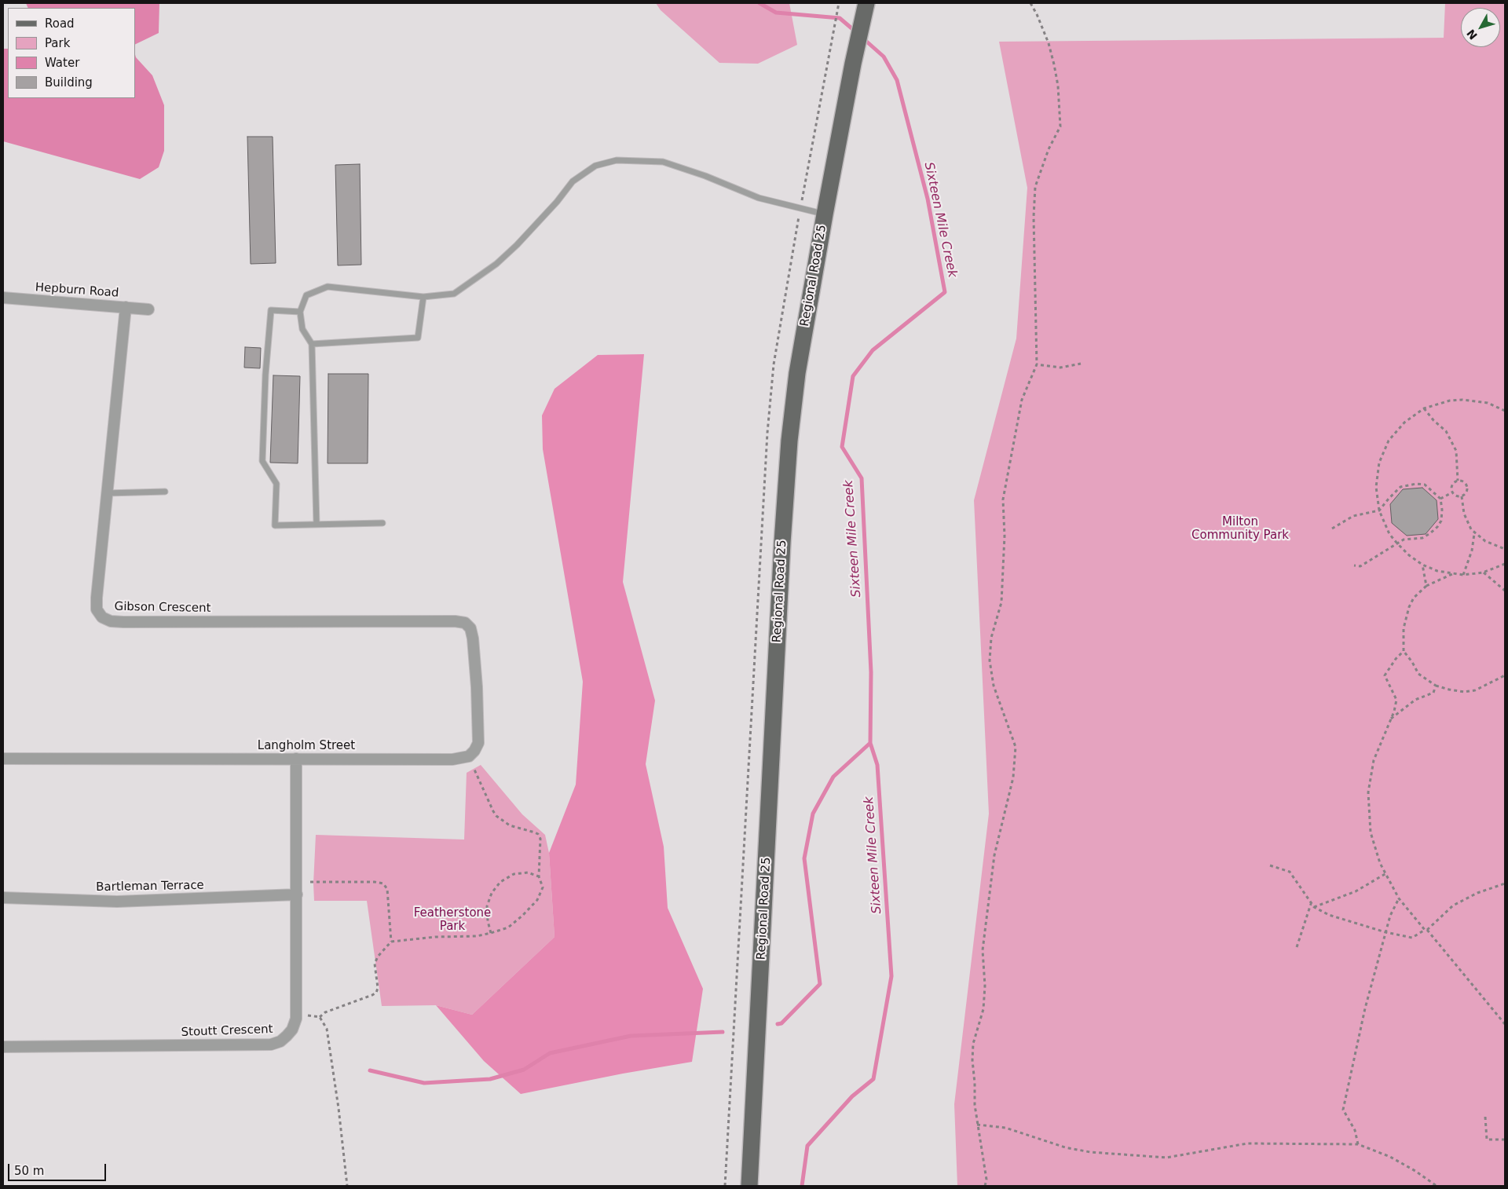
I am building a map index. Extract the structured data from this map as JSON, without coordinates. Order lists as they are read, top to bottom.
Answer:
{
  "streets": {
    "main road": ["Regional Road 25"],
    "street": [
      "Hepburn Road",
      "Gibson Crescent",
      "Langholm Street",
      "Bartleman Terrace",
      "Stoutt Crescent"
    ]
  },
  "crossings": [
    ["Hepburn Road", "Gibson Crescent"],
    ["Gibson Crescent", "Langholm Street"],
    ["Langholm Street", "Stoutt Crescent"],
    ["Bartleman Terrace", "Stoutt Crescent"]
  ],
  "water": ["Sixteen Mile Creek"],
  "parks": ["Milton Community Park", "Featherstone Park"],
  "legend": [
    "Road",
    "Park",
    "Water",
    "Building"
  ],
  "scale_bar": "50 m",
  "north": "bottom left"
}
